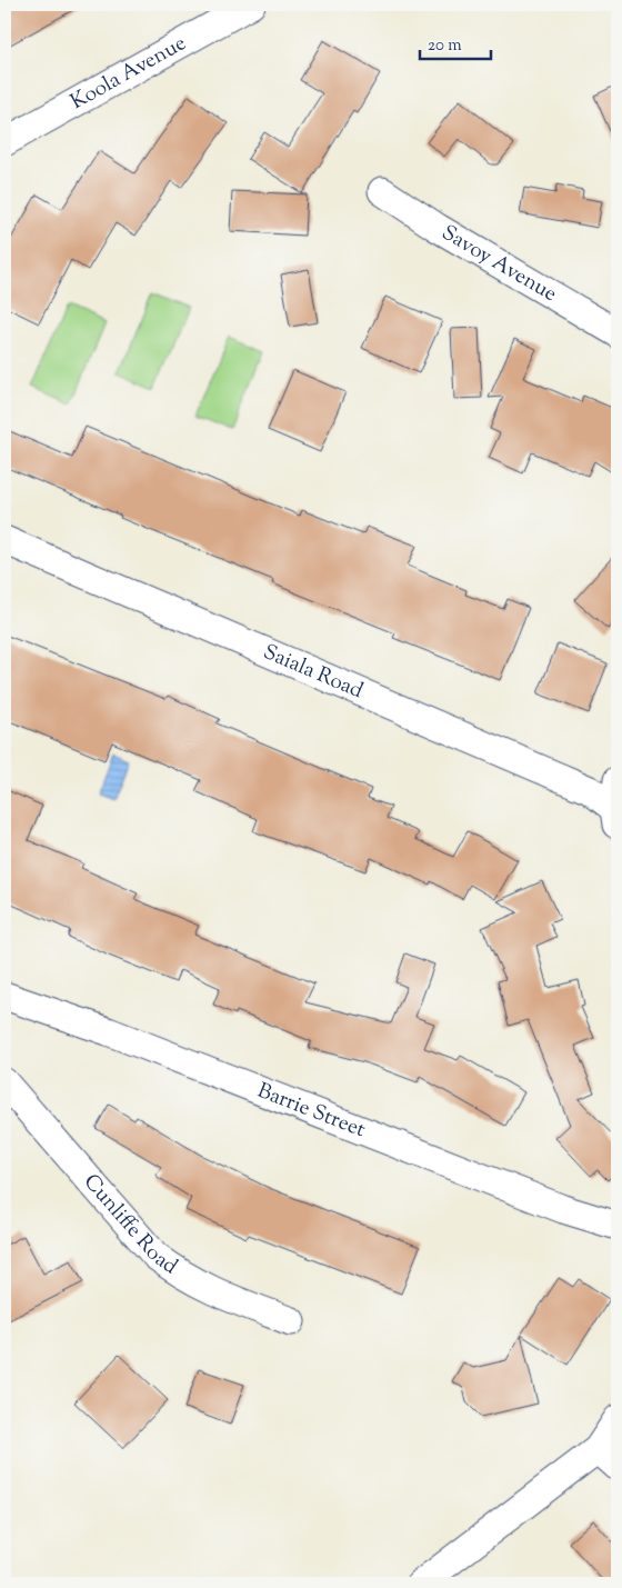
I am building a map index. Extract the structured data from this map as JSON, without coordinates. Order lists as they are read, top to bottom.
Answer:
{
  "streets": {
    "street": [
      "Koola Avenue",
      "Savoy Avenue",
      "Saiala Road",
      "Barrie Street",
      "Cunliffe Road"
    ]
  },
  "scale_bar": "20 m"
}
